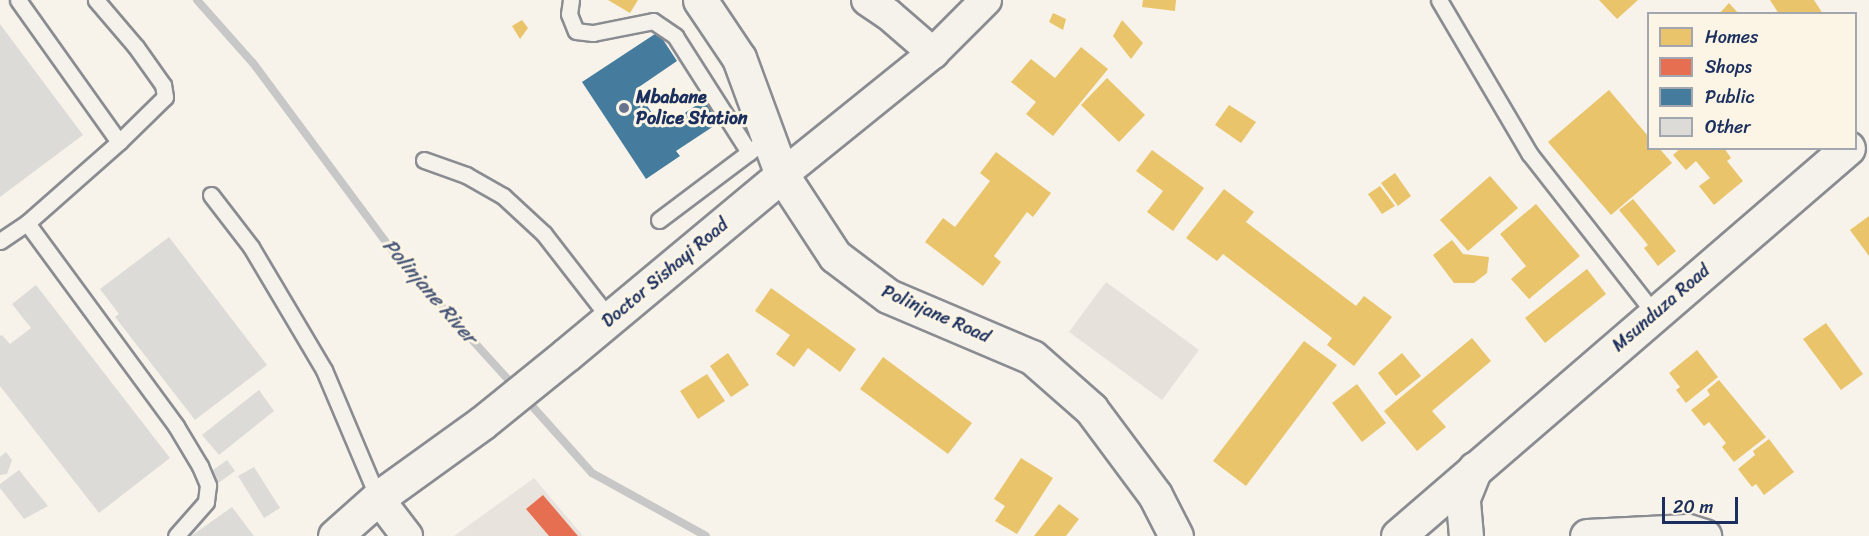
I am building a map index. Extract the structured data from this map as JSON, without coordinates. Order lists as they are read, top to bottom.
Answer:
{
  "streets": {
    "street": ["Doctor Sishayi Road", "Msunduza Road", "Polinjane Road"]
  },
  "crossings": [
    ["Doctor Sishayi Road", "Polinjane Road"]
  ],
  "water": ["Polinjane River"],
  "places": ["Mbabane Police Station"],
  "legend": [
    "Homes",
    "Shops",
    "Public",
    "Other"
  ],
  "scale_bar": "20 m"
}
